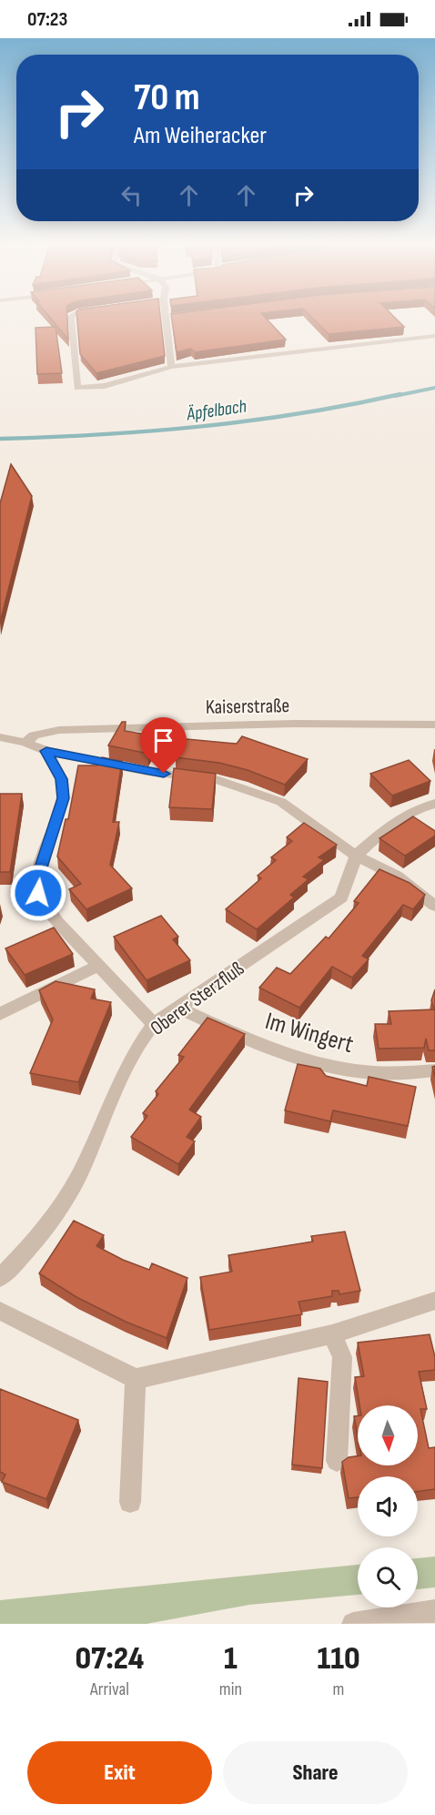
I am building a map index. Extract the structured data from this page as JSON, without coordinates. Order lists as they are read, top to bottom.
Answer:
{
  "streets": {
    "street": ["Kaiserstraße", "Oberer Sterzfluß", "Im Wingert"]
  },
  "crossings": [
    ["Oberer Sterzfluß", "Im Wingert"]
  ],
  "water": ["Äpfelbach"],
  "north": "bottom",
  "page": {
    "status": "07:23",
    "turn": ["70 m", "Am Weiheracker"],
    "eta": [
      "07:24",
      "Arrival",
      "1",
      "min",
      "110",
      "m"
    ],
    "buttons": ["Exit", "Share"]
  }
}
